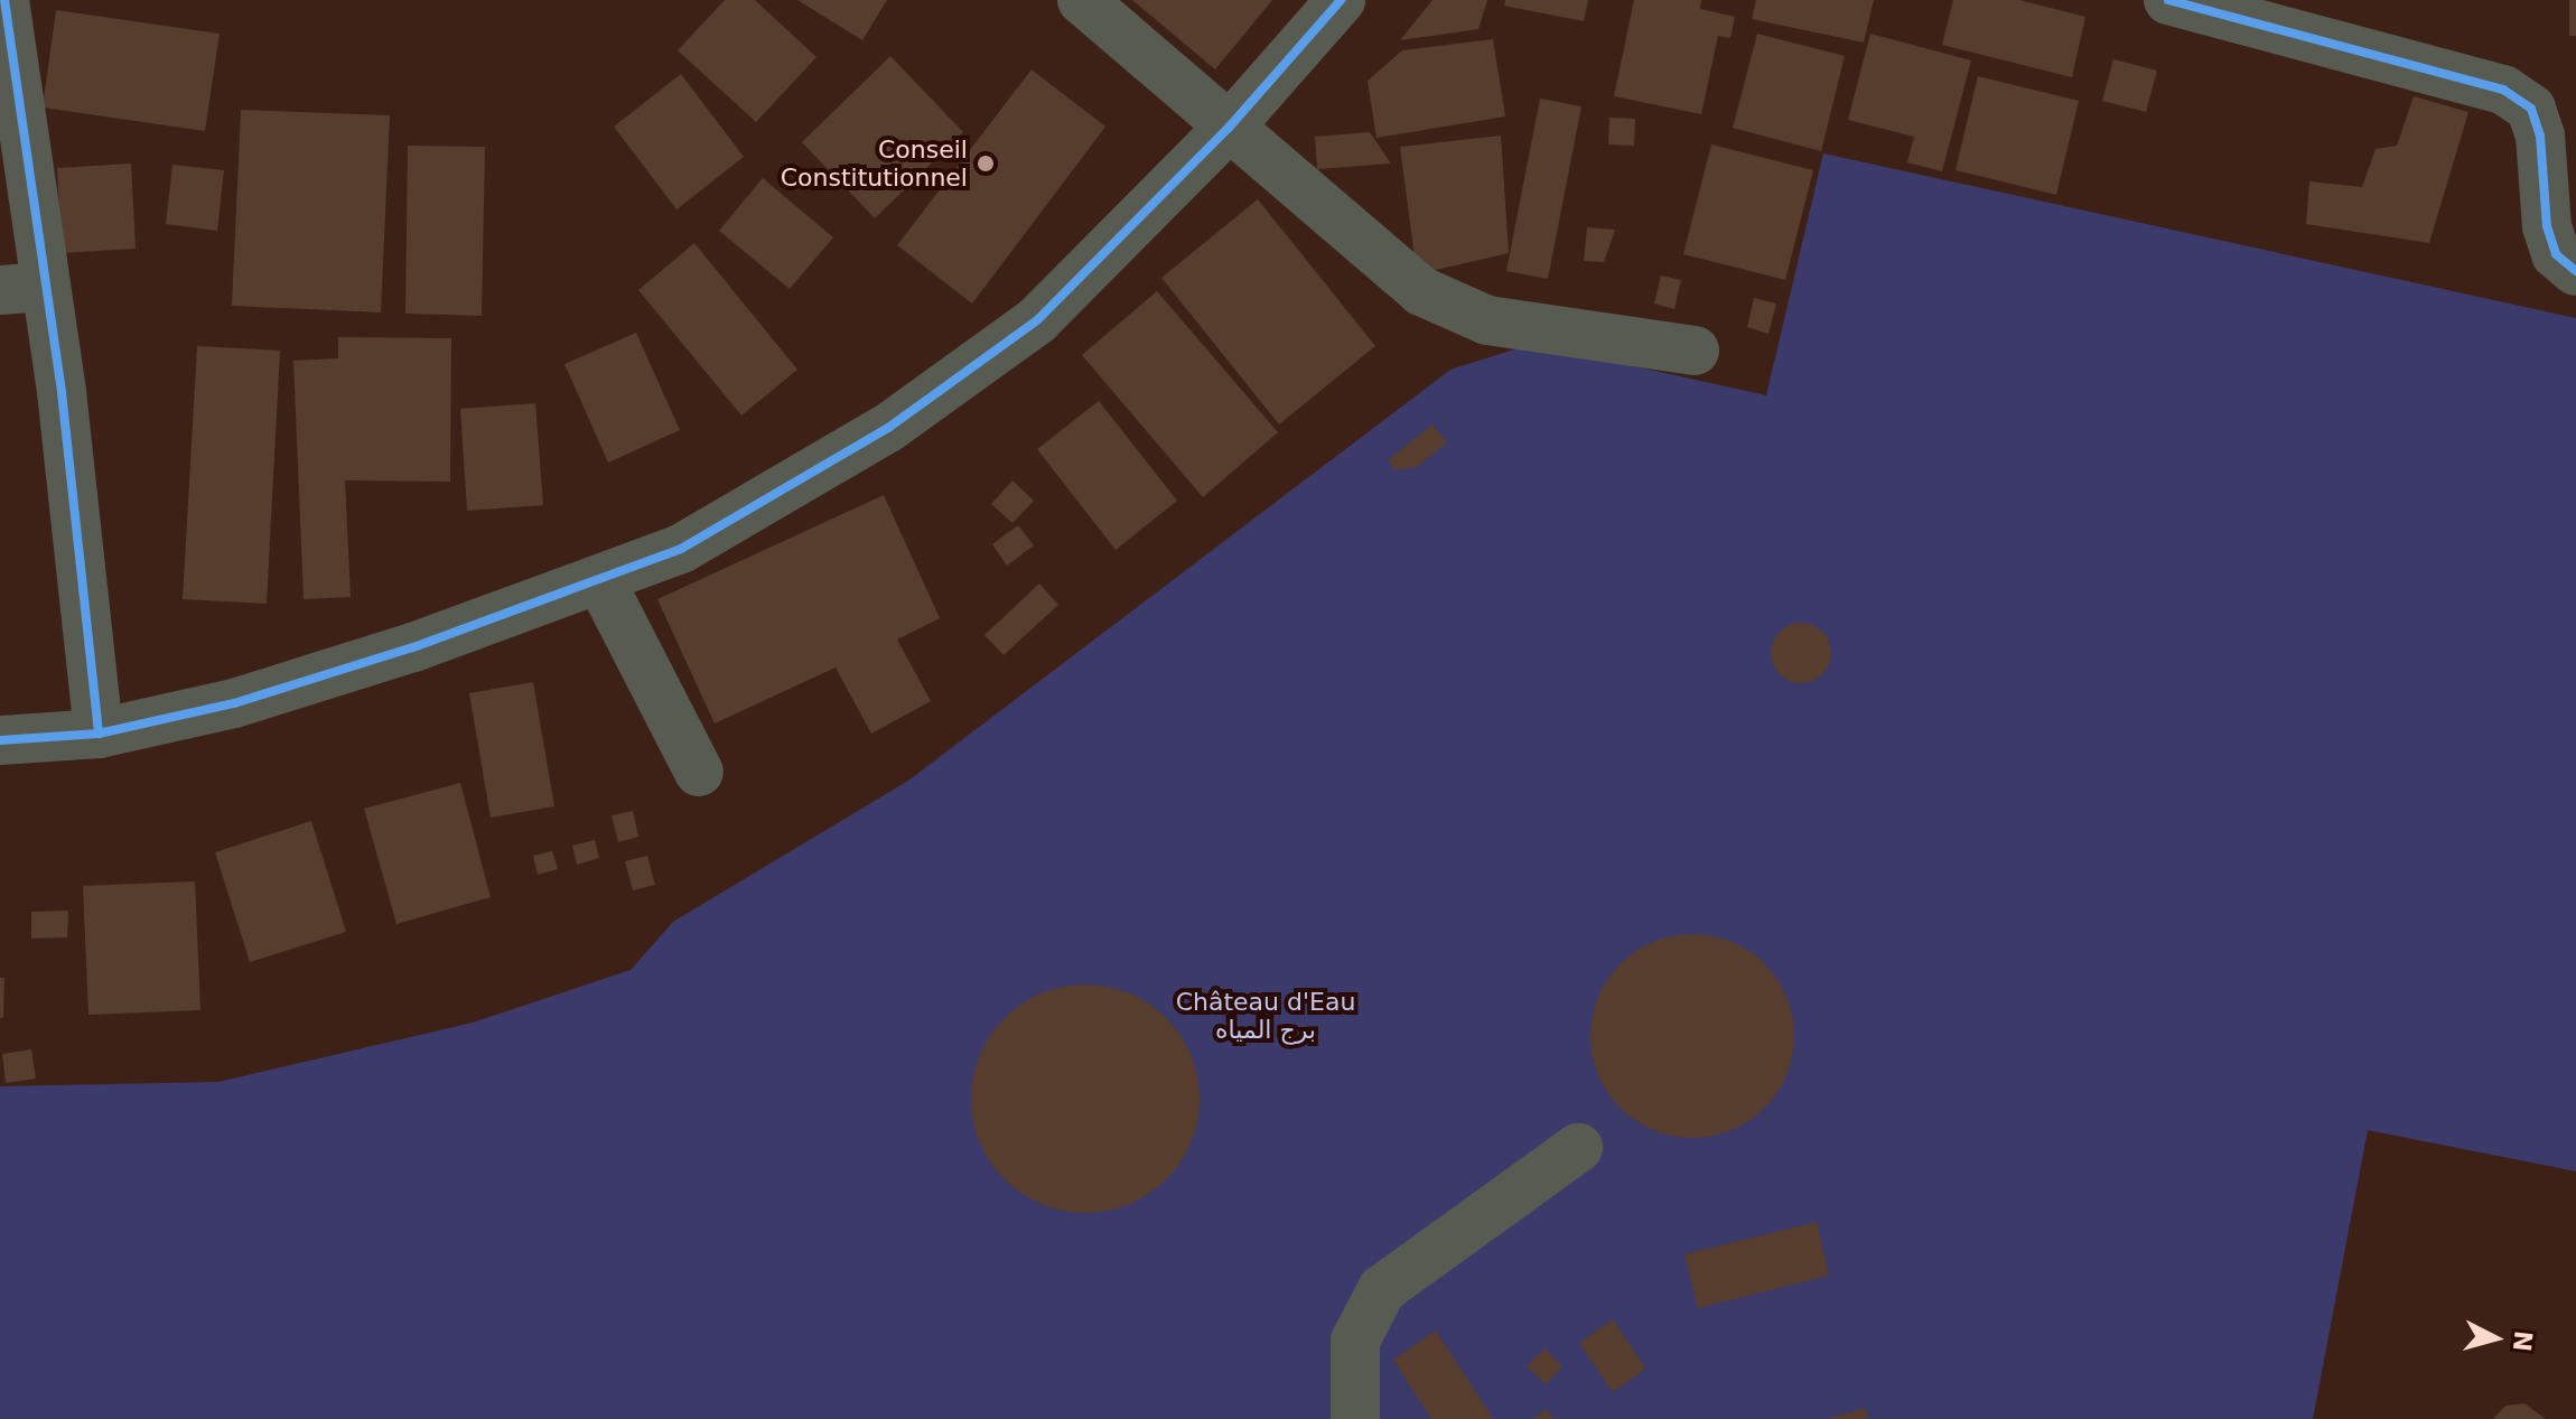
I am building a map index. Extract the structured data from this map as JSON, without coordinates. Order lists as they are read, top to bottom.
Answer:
{
  "parks": ["Château d'Eau برج المياه"],
  "places": ["Conseil Constitutionnel"],
  "north": "right"
}
